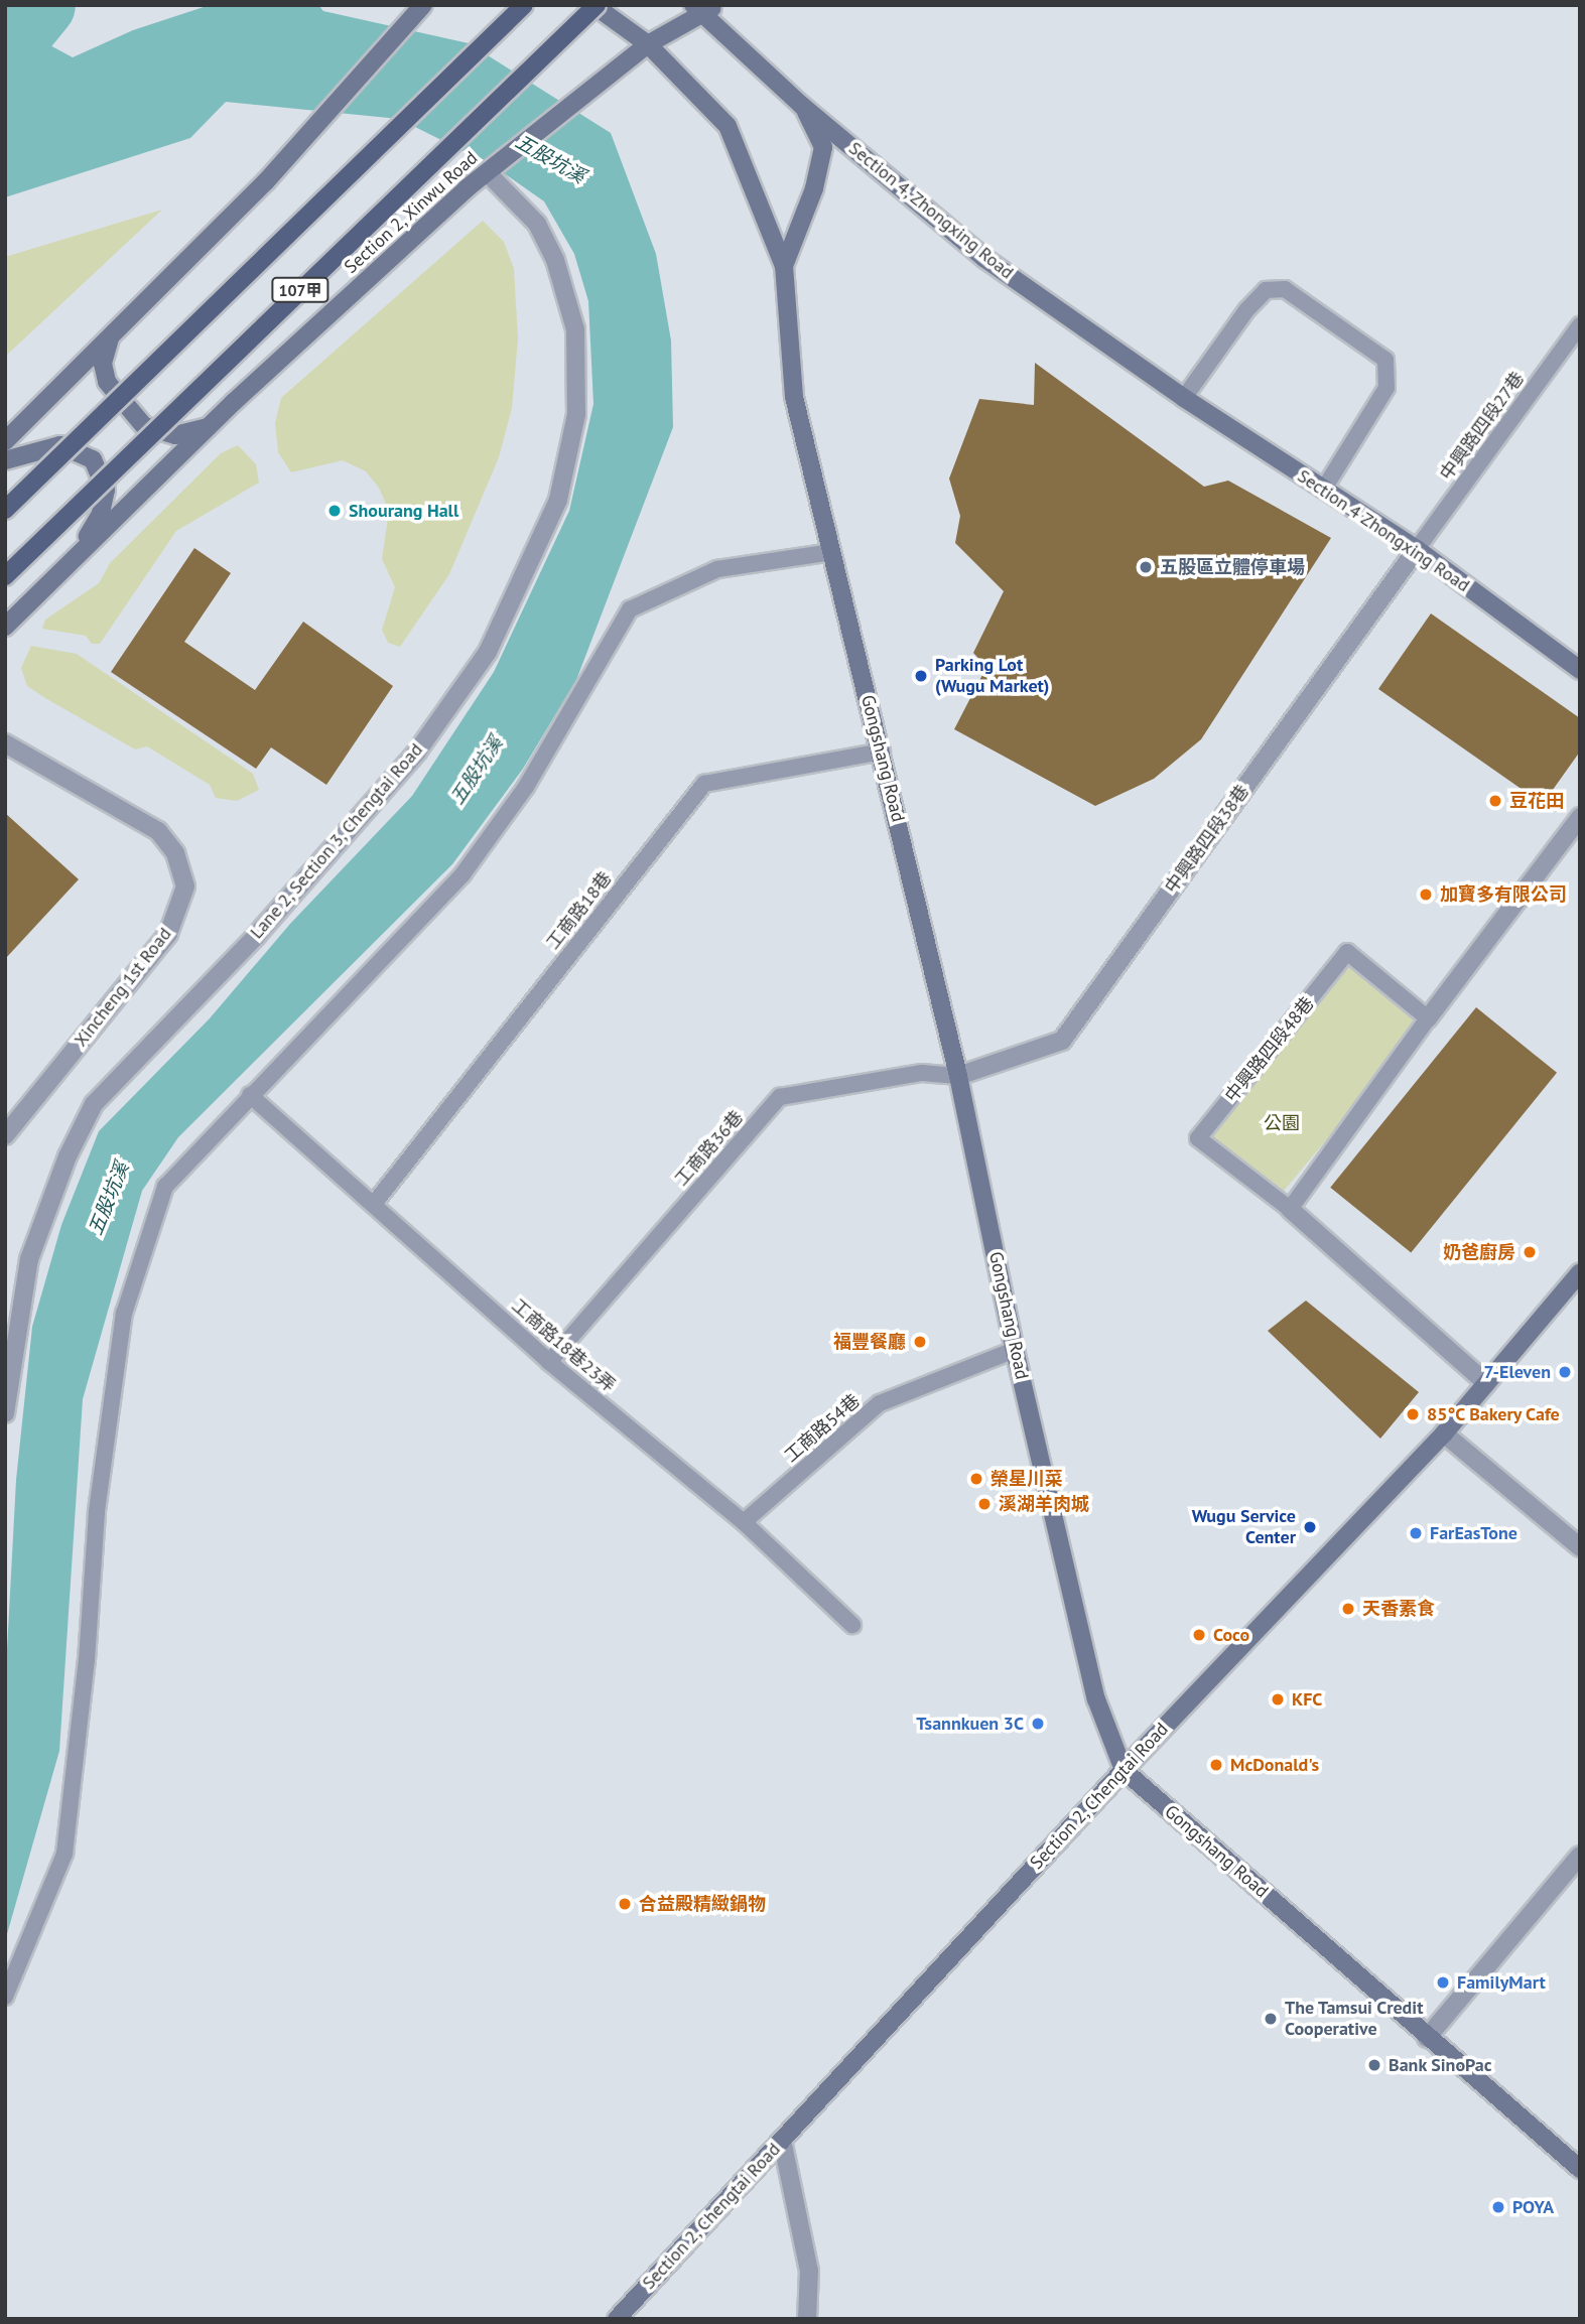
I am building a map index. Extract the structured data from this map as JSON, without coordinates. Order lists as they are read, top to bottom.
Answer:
{
  "streets": {
    "main road": [
      "Section 4, Zhongxing Road",
      "Section 2, Xinwu Road",
      "107甲",
      "Section 4 Zhongxing Road",
      "Gongshang Road",
      "Section 2, Chengtai Road"
    ],
    "street": [
      "中興路四段38巷",
      "Lane 2, Section 3, Chengtai Road",
      "Xincheng 1st Road",
      "中興路四段48巷"
    ],
    "lane": [
      "中興路四段27巷",
      "工商路18巷",
      "工商路36巷",
      "工商路18巷23弄",
      "工商路54巷"
    ]
  },
  "crossings": [
    ["Section 4, Zhongxing Road", "Section 2, Xinwu Road"],
    ["Section 4, Zhongxing Road", "Section 4 Zhongxing Road"],
    ["Section 4, Zhongxing Road", "Gongshang Road"],
    ["Section 2, Xinwu Road", "Gongshang Road"],
    ["Section 2, Xinwu Road", "Lane 2, Section 3, Chengtai Road"],
    ["中興路四段27巷", "Section 4 Zhongxing Road"],
    ["中興路四段27巷", "中興路四段38巷"],
    ["Section 4 Zhongxing Road", "中興路四段38巷"],
    ["Gongshang Road", "中興路四段38巷"],
    ["Gongshang Road", "工商路18巷"],
    ["Gongshang Road", "工商路36巷"],
    ["Gongshang Road", "工商路54巷"],
    ["Gongshang Road", "Section 2, Chengtai Road"],
    ["中興路四段38巷", "工商路36巷"],
    ["工商路18巷", "工商路18巷23弄"],
    ["中興路四段48巷", "Section 2, Chengtai Road"],
    ["工商路36巷", "工商路18巷23弄"],
    ["工商路18巷23弄", "工商路54巷"]
  ],
  "water": ["五股坑溪"],
  "parks": ["公園"],
  "places": [
    "Shourang Hall",
    "五股區立體停車場",
    "Parking Lot (Wugu Market)",
    "豆花田",
    "加寶多有限公司",
    "奶爸廚房",
    "福豐餐廳",
    "7-Eleven",
    "85°C Bakery Cafe",
    "榮星川菜",
    "溪湖羊肉城",
    "Wugu Service Center",
    "FarEasTone",
    "天香素食",
    "Coco",
    "KFC",
    "Tsannkuen 3C",
    "McDonald's",
    "合益殿精緻鍋物",
    "FamilyMart",
    "The Tamsui Credit Cooperative",
    "Bank SinoPac",
    "POYA"
  ]
}
